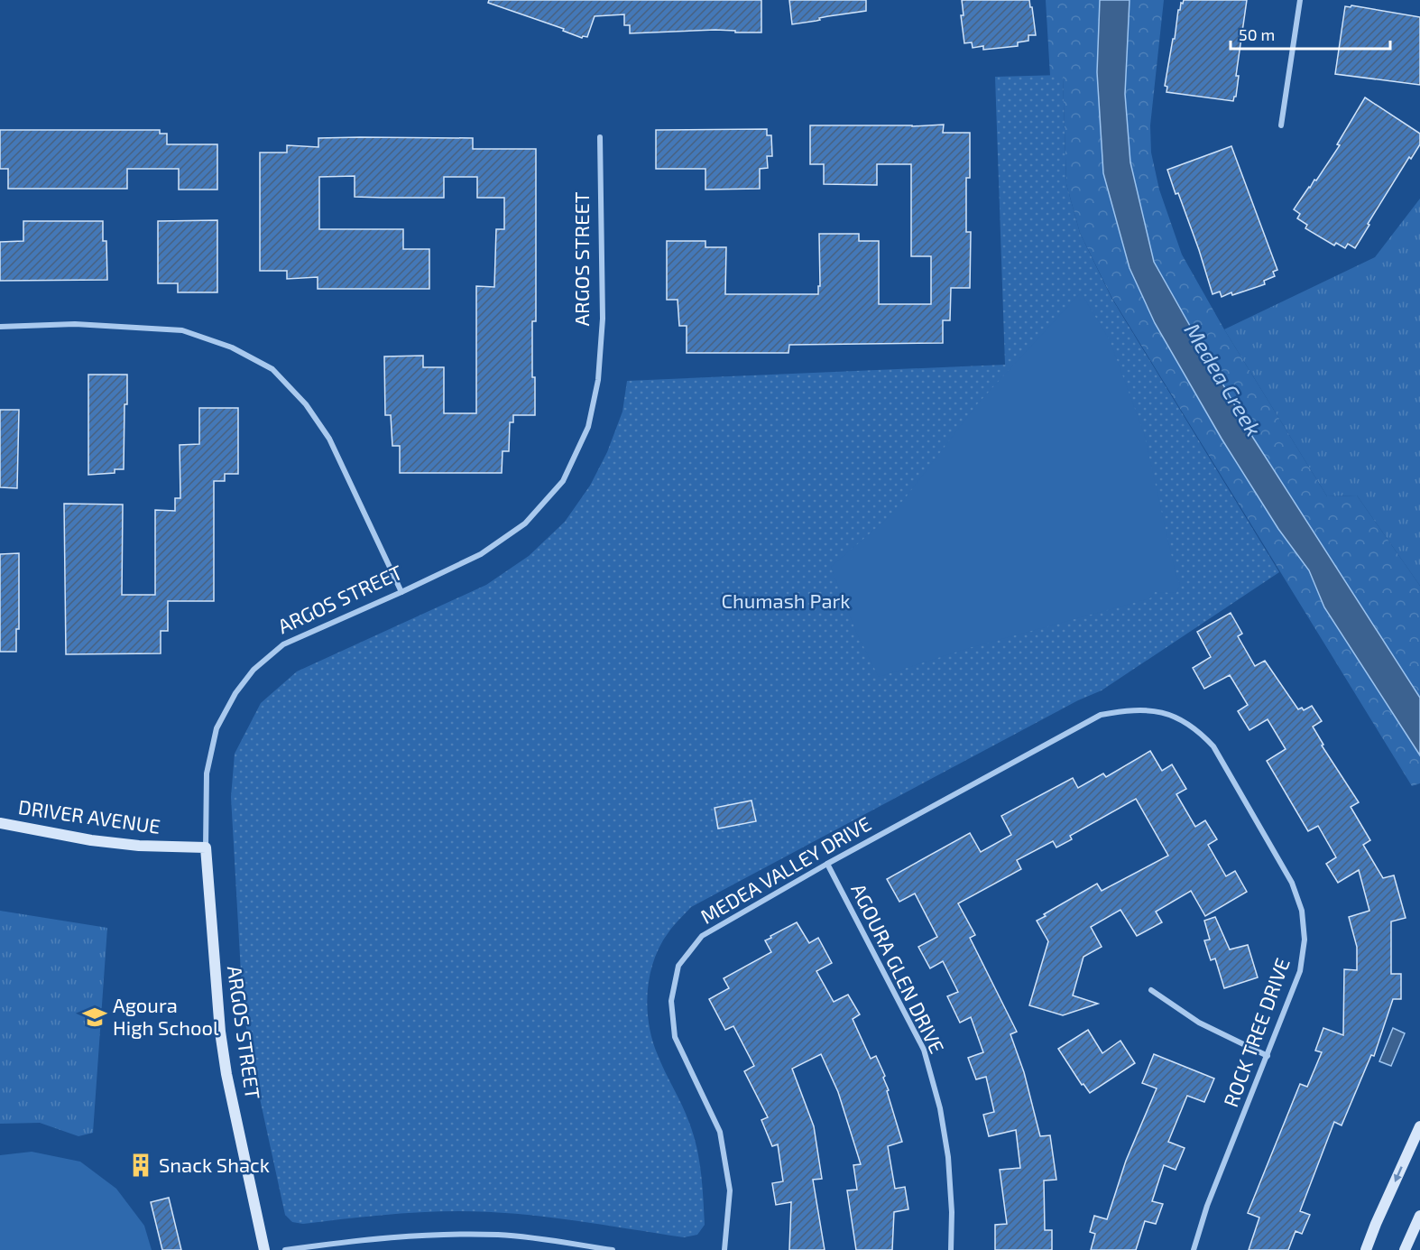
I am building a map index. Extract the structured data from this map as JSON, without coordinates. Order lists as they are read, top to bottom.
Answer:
{
  "streets": {
    "street": [
      "ARGOS STREET",
      "DRIVER AVENUE",
      "MEDEA VALLEY DRIVE",
      "AGOURA GLEN DRIVE",
      "ROCK TREE DRIVE"
    ]
  },
  "crossings": [
    ["ARGOS STREET", "DRIVER AVENUE"],
    ["MEDEA VALLEY DRIVE", "AGOURA GLEN DRIVE"],
    ["MEDEA VALLEY DRIVE", "ROCK TREE DRIVE"]
  ],
  "water": ["Medea Creek"],
  "parks": ["Chumash Park"],
  "places": {
    "school or university": ["Agoura High School"],
    "building": ["Snack Shack"]
  },
  "scale_bar": "50 m"
}
